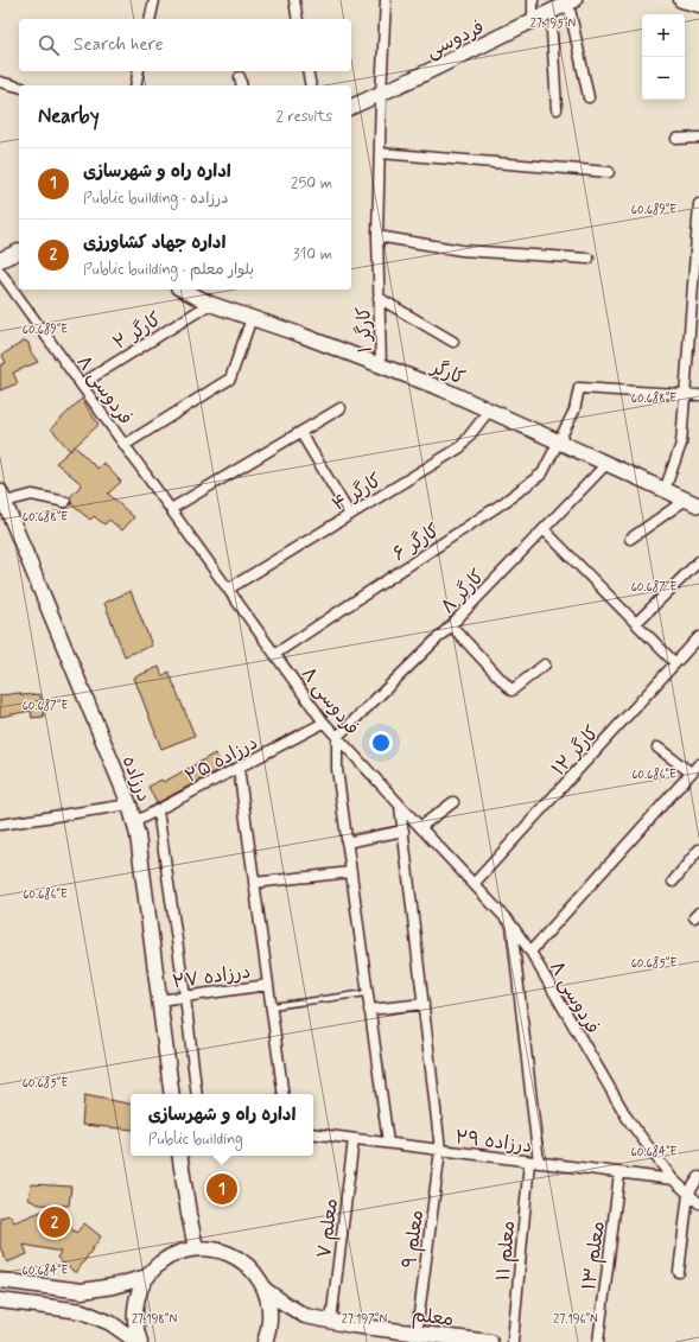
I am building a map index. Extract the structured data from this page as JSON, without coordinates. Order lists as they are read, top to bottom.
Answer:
{
  "streets": {
    "main road": [
      "فردوسی",
      "کارگر",
      "درزاده",
      "معلم"
    ],
    "street": [
      "کارگر ۲",
      "کارگر ۱",
      "فردوسی ۸",
      "کارگر ۴",
      "کارگر ۶",
      "کارگر ۸",
      "کارگر ۱۲",
      "درزاده ۲۵",
      "درزاده ۲۷",
      "درزاده ۲۹",
      "معلم ۷",
      "معلم ۹",
      "معلم ۱۱",
      "معلم ۱۳"
    ]
  },
  "crossings": [
    ["فردوسی", "کارگر ۱"],
    ["کارگر ۲", "کارگر"],
    ["کارگر ۲", "فردوسی ۸"],
    ["کارگر ۱", "کارگر"],
    ["کارگر", "کارگر ۴"],
    ["کارگر", "کارگر ۶"],
    ["کارگر", "کارگر ۸"],
    ["فردوسی ۸", "کارگر ۴"],
    ["فردوسی ۸", "کارگر ۶"],
    ["فردوسی ۸", "کارگر ۸"],
    ["فردوسی ۸", "کارگر ۱۲"],
    ["فردوسی ۸", "درزاده ۲۵"],
    ["فردوسی ۸", "درزاده ۲۹"],
    ["فردوسی ۸", "معلم ۹"],
    ["فردوسی ۸", "معلم ۱۱"],
    ["درزاده ۲۵", "درزاده"],
    ["درزاده", "درزاده ۲۷"],
    ["درزاده ۲۹", "معلم ۷"],
    ["درزاده ۲۹", "معلم ۹"],
    ["درزاده ۲۹", "معلم ۱۱"],
    ["درزاده ۲۹", "معلم ۱۳"],
    ["معلم ۷", "معلم"],
    ["معلم ۹", "معلم"]
  ],
  "page": {
    "map_buttons": ["+", "−"],
    "search": "Search here",
    "heading": ["Nearby", "2 results"],
    "list": [
      {
        "mark": "1",
        "name": "اداره راه و شهرسازی",
        "note": "Public building · درزاده",
        "value": "250 m"
      },
      {
        "mark": "2",
        "name": "اداره جهاد کشاورزی",
        "note": "Public building · بلوار معلم",
        "value": "310 m"
      }
    ],
    "popup": ["اداره راه و شهرسازی", "Public building"],
    "pins": ["1", "2"]
  },
  "coordinates": [
    "27.195°N",
    "60.689°E",
    "60.688°E",
    "60.687°E",
    "60.686°E",
    "60.685°E",
    "60.684°E",
    "27.198°N",
    "27.197°N",
    "27.196°N"
  ]
}
